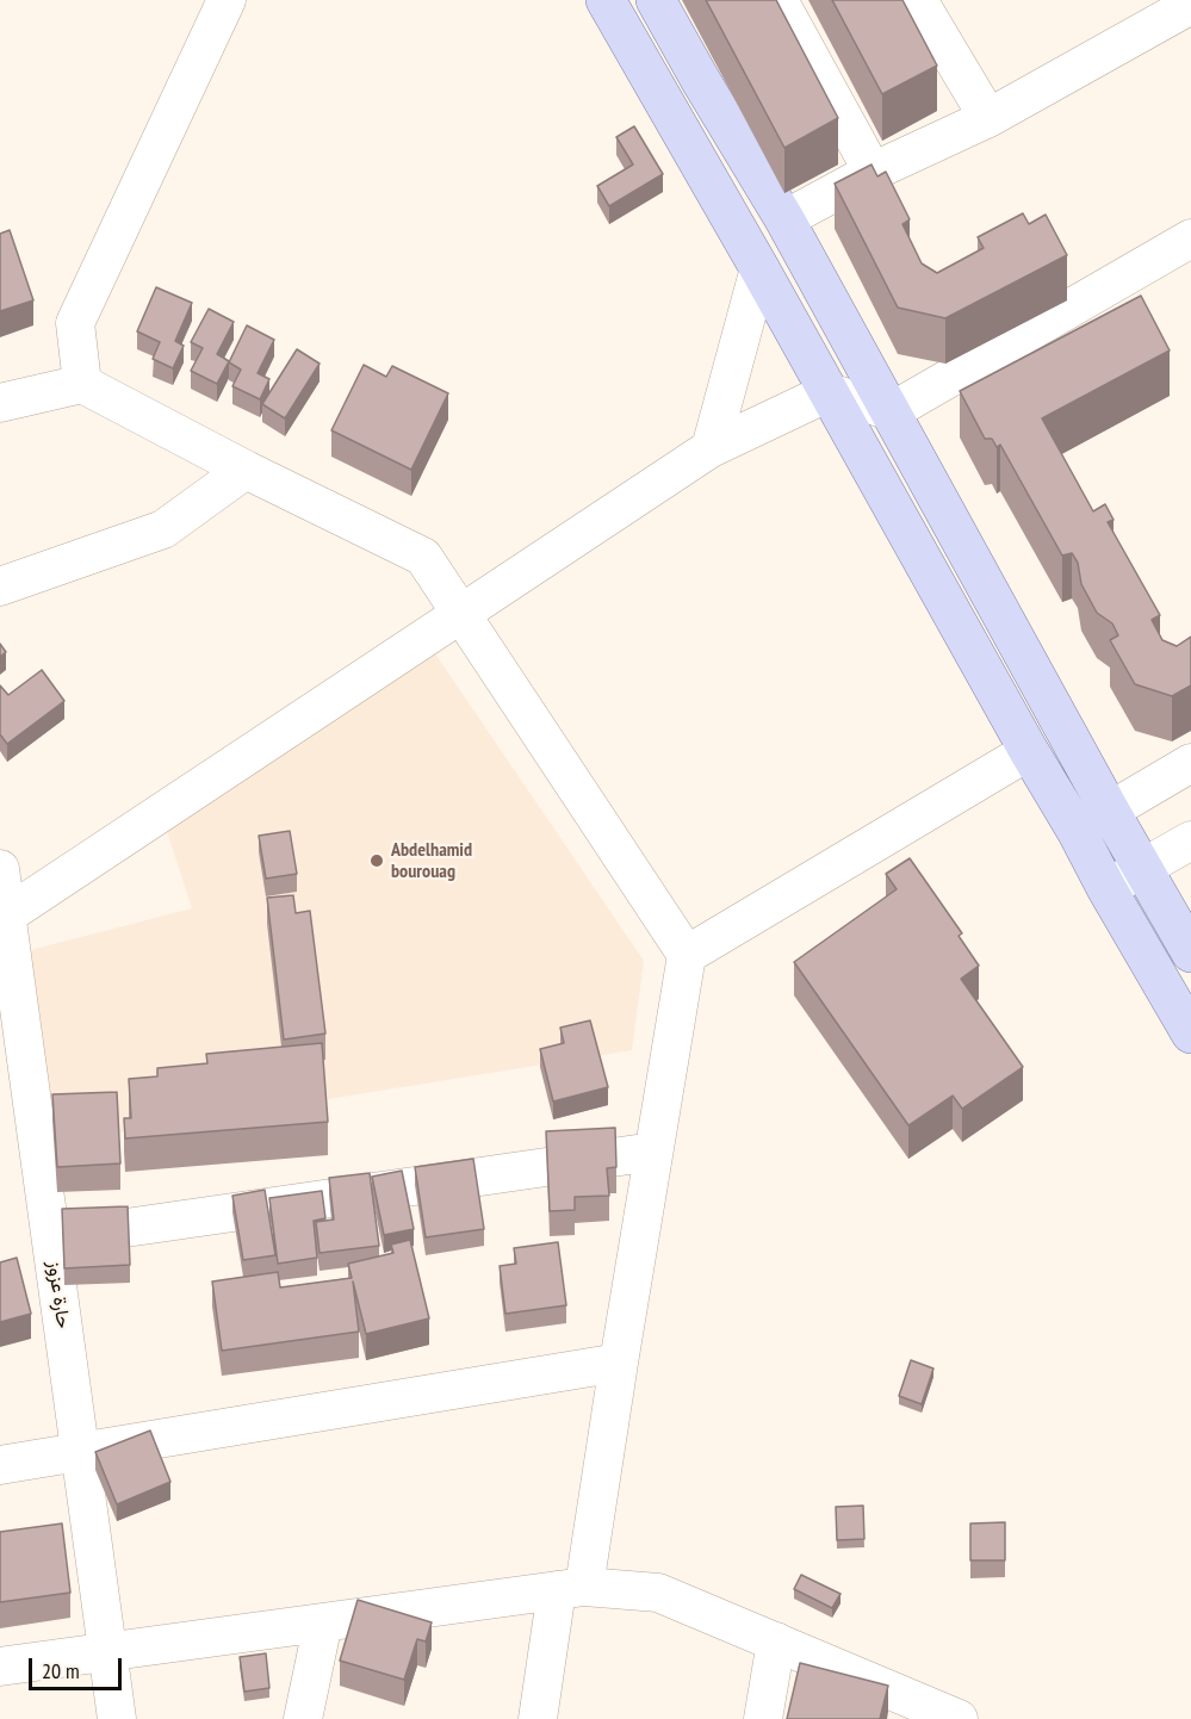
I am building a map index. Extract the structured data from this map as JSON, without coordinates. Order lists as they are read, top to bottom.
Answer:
{
  "streets": {
    "street": ["حارة عزوز"]
  },
  "places": ["Abdelhamid bourouag"],
  "scale_bar": "20 m"
}
